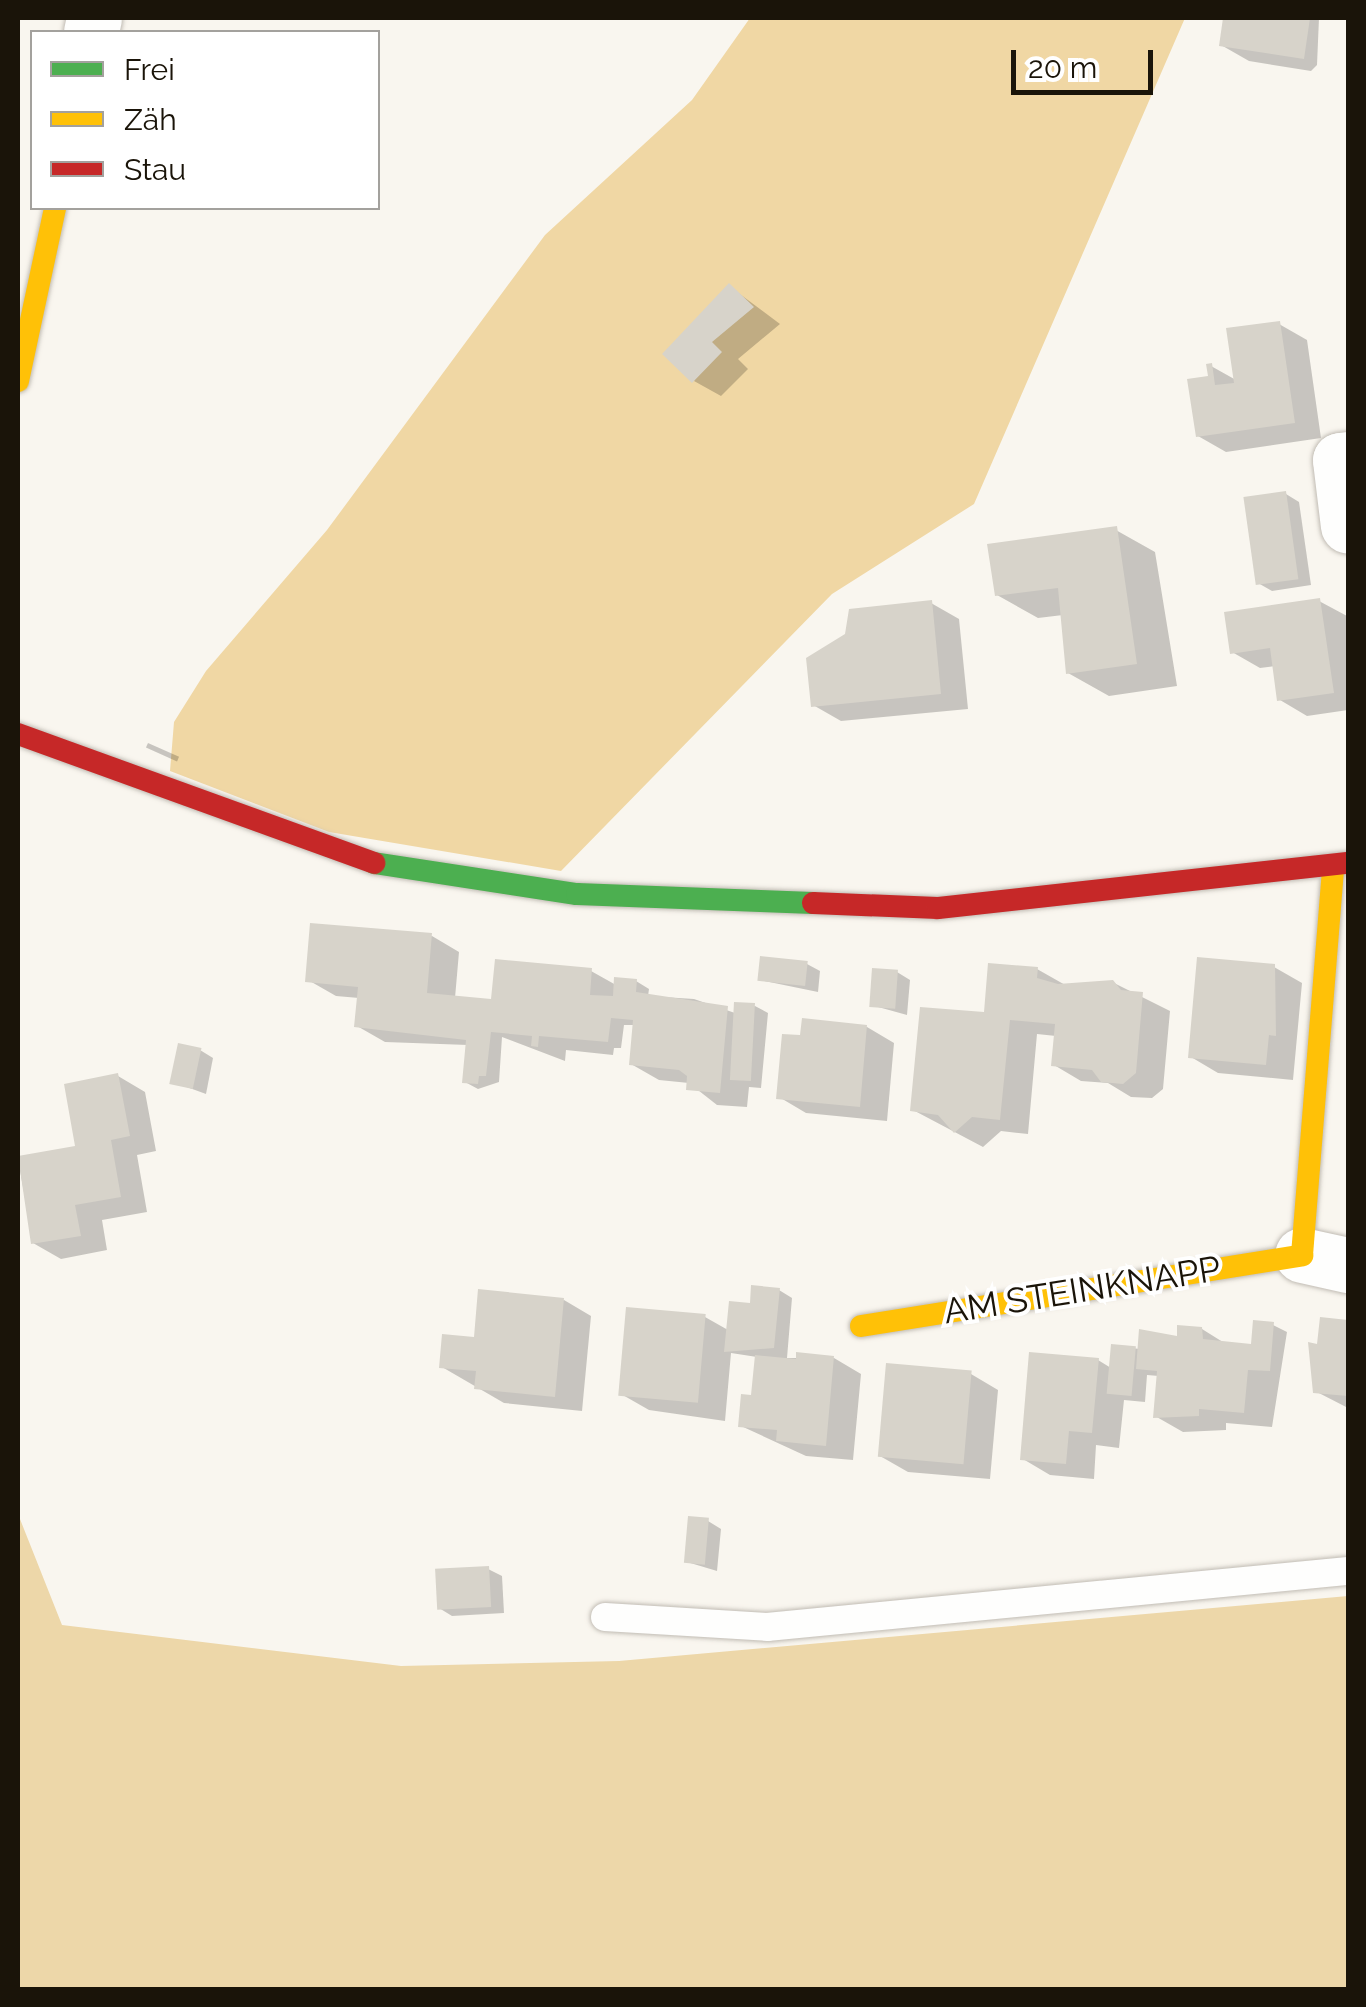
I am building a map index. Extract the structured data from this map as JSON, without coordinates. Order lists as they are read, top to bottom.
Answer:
{
  "streets": {
    "street": ["AM STEINKNAPP"]
  },
  "legend": ["Frei", "Zäh", "Stau"],
  "scale_bar": "20 m"
}
